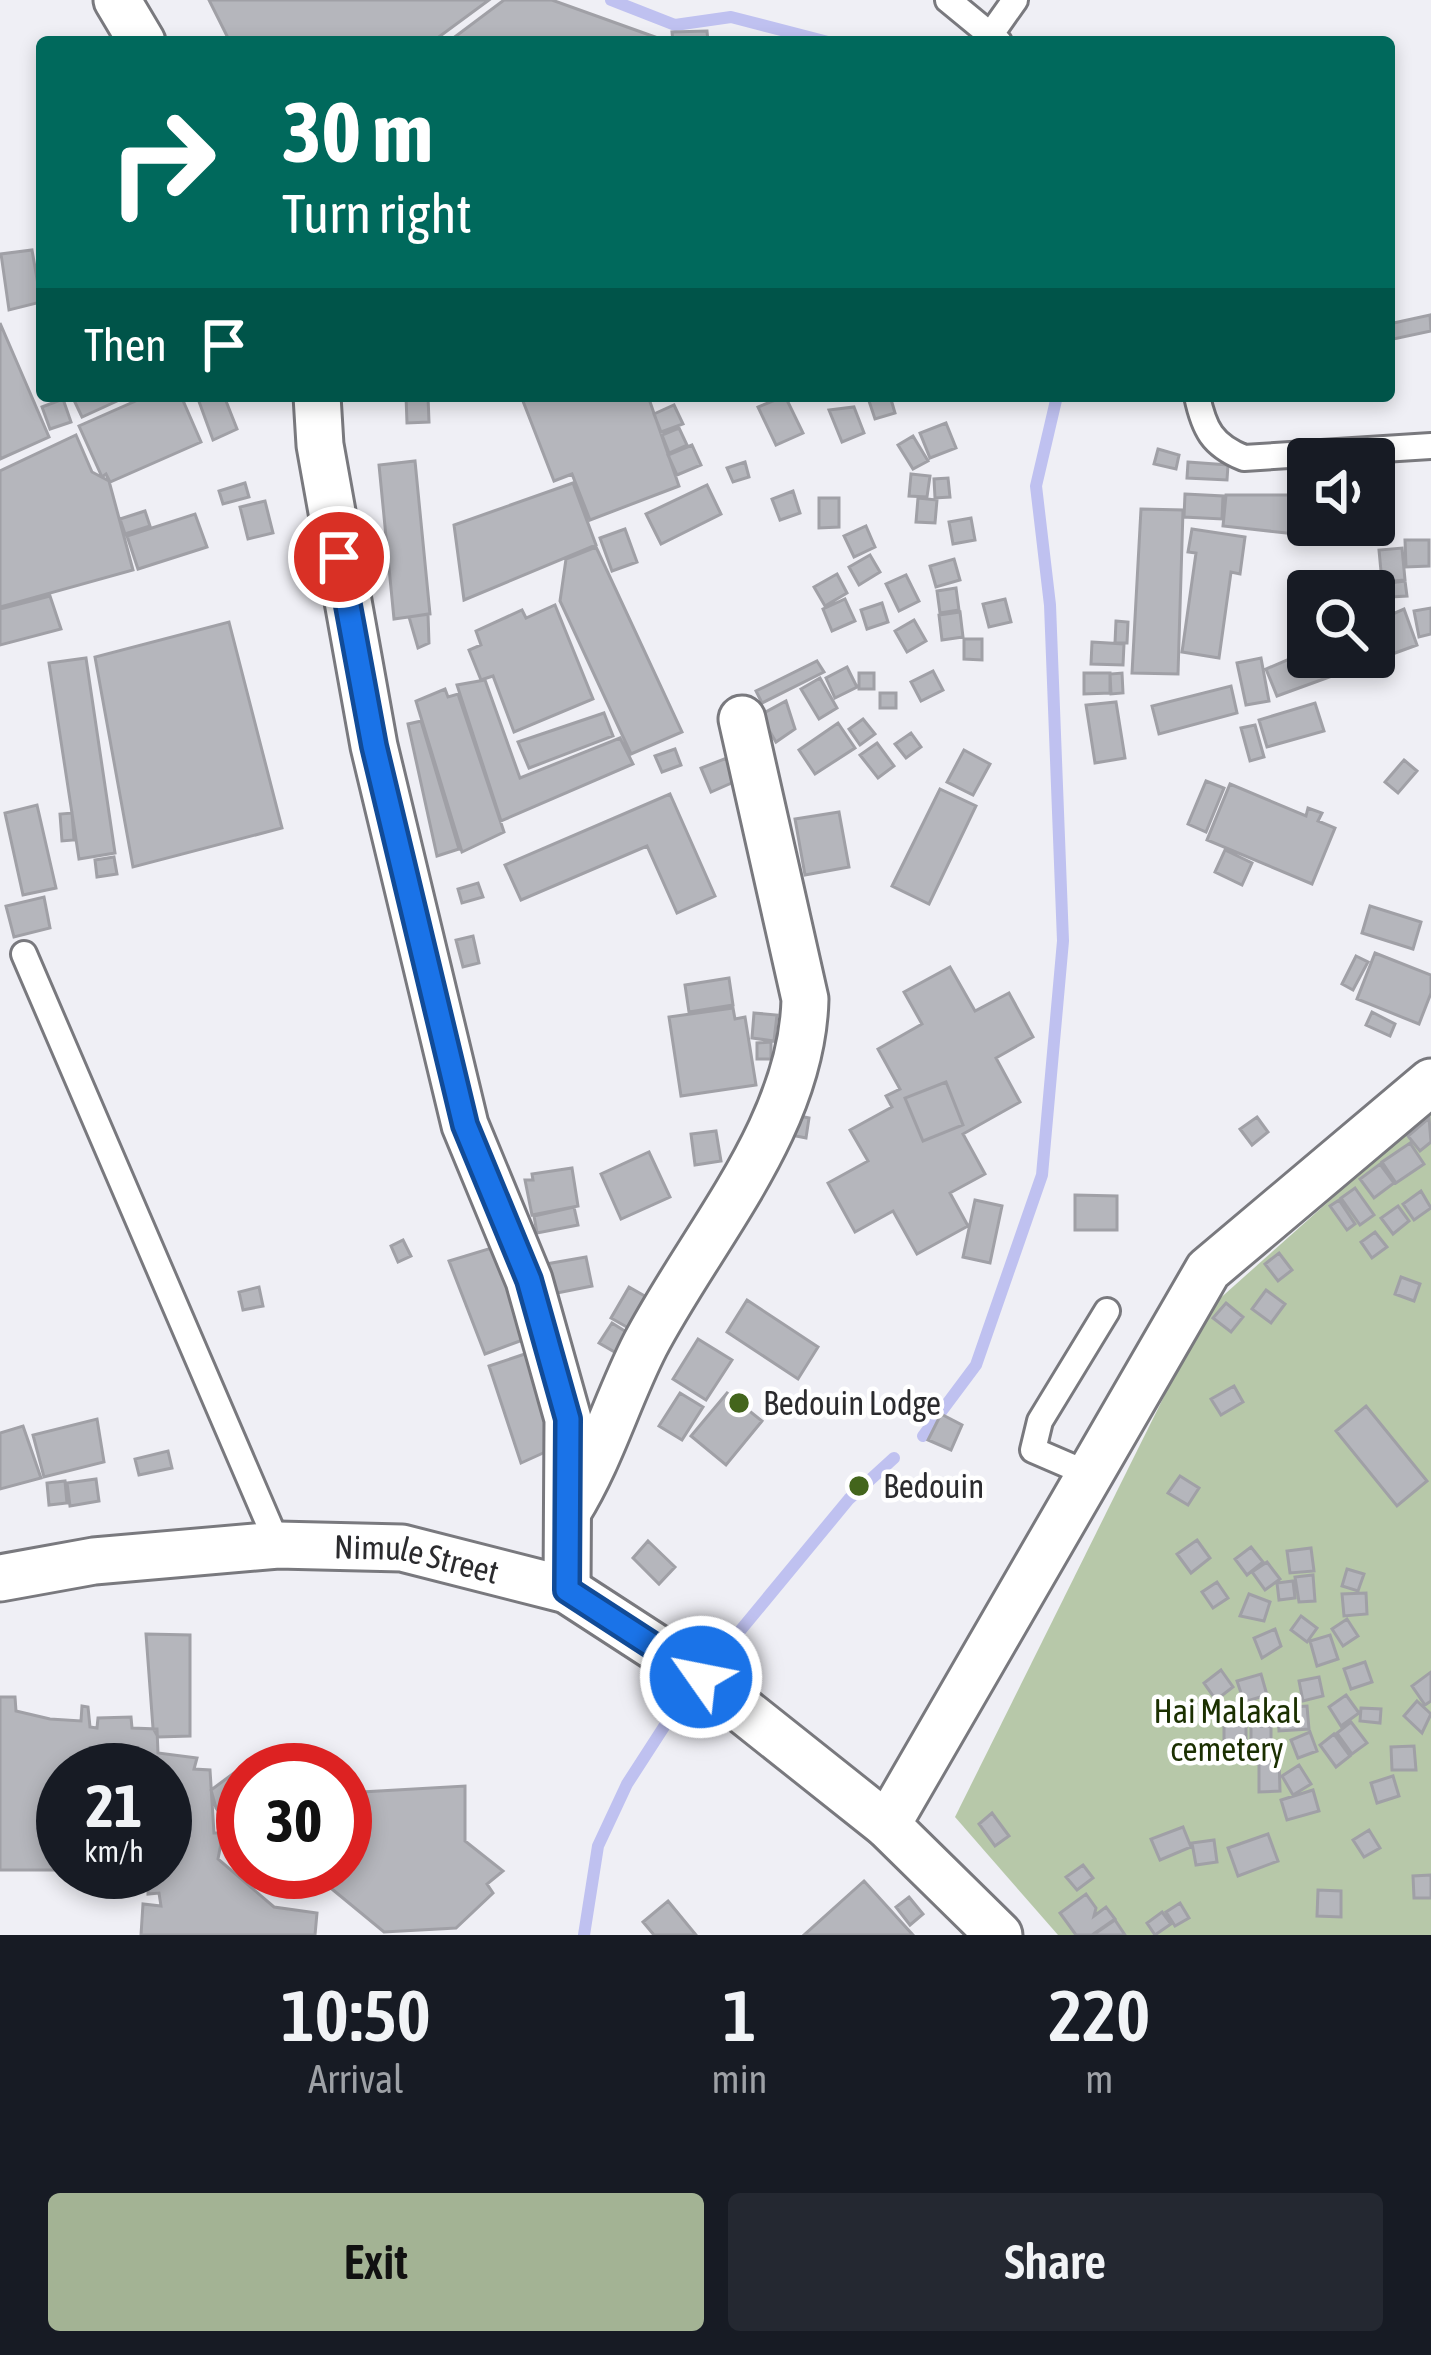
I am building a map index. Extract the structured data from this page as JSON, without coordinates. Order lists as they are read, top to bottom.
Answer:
{
  "streets": {
    "street": ["Nimule Street"]
  },
  "parks": ["Hai Malakal cemetery"],
  "places": ["Bedouin Lodge", "Bedouin"],
  "page": {
    "turn": ["30 m", "Turn right"],
    "then": "Then",
    "speed": "21 km/h",
    "limit": "30",
    "eta": [
      "10:50",
      "Arrival",
      "1",
      "min",
      "220",
      "m"
    ],
    "buttons": ["Exit", "Share"]
  }
}
